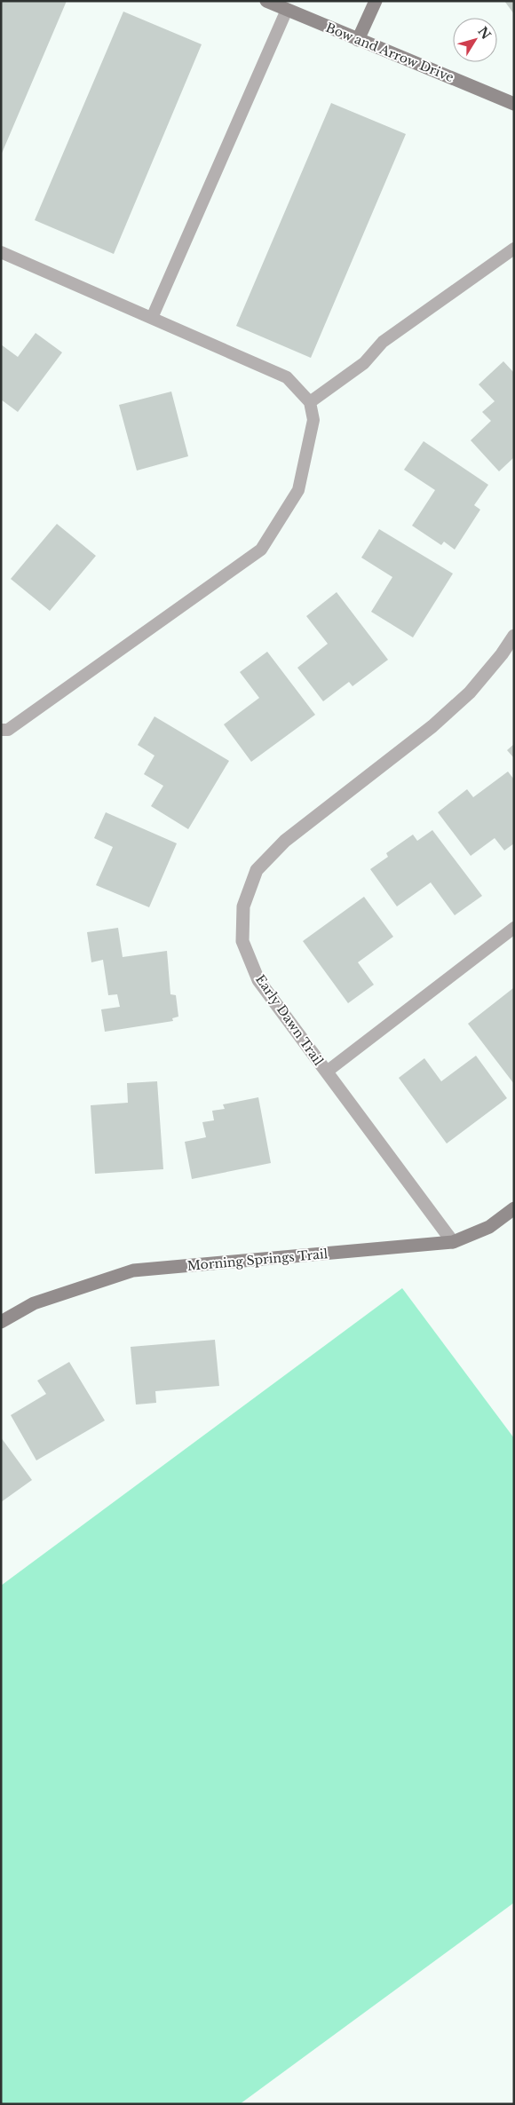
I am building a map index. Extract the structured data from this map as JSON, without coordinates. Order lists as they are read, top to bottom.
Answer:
{
  "streets": {
    "street": ["Bow and Arrow Drive", "Early Dawn Trail", "Morning Springs Trail"]
  },
  "crossings": [
    ["Early Dawn Trail", "Morning Springs Trail"]
  ],
  "north": "top right"
}
